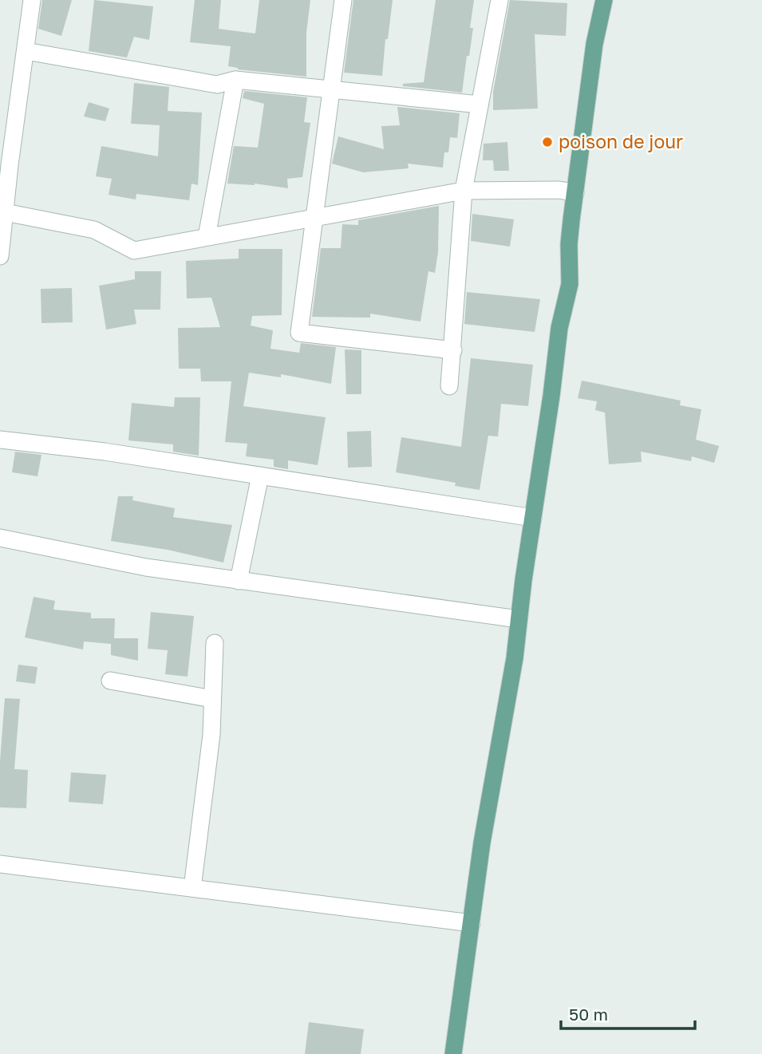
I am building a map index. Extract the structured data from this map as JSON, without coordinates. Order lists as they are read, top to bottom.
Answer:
{
  "places": ["poison de jour"],
  "scale_bar": "50 m"
}
